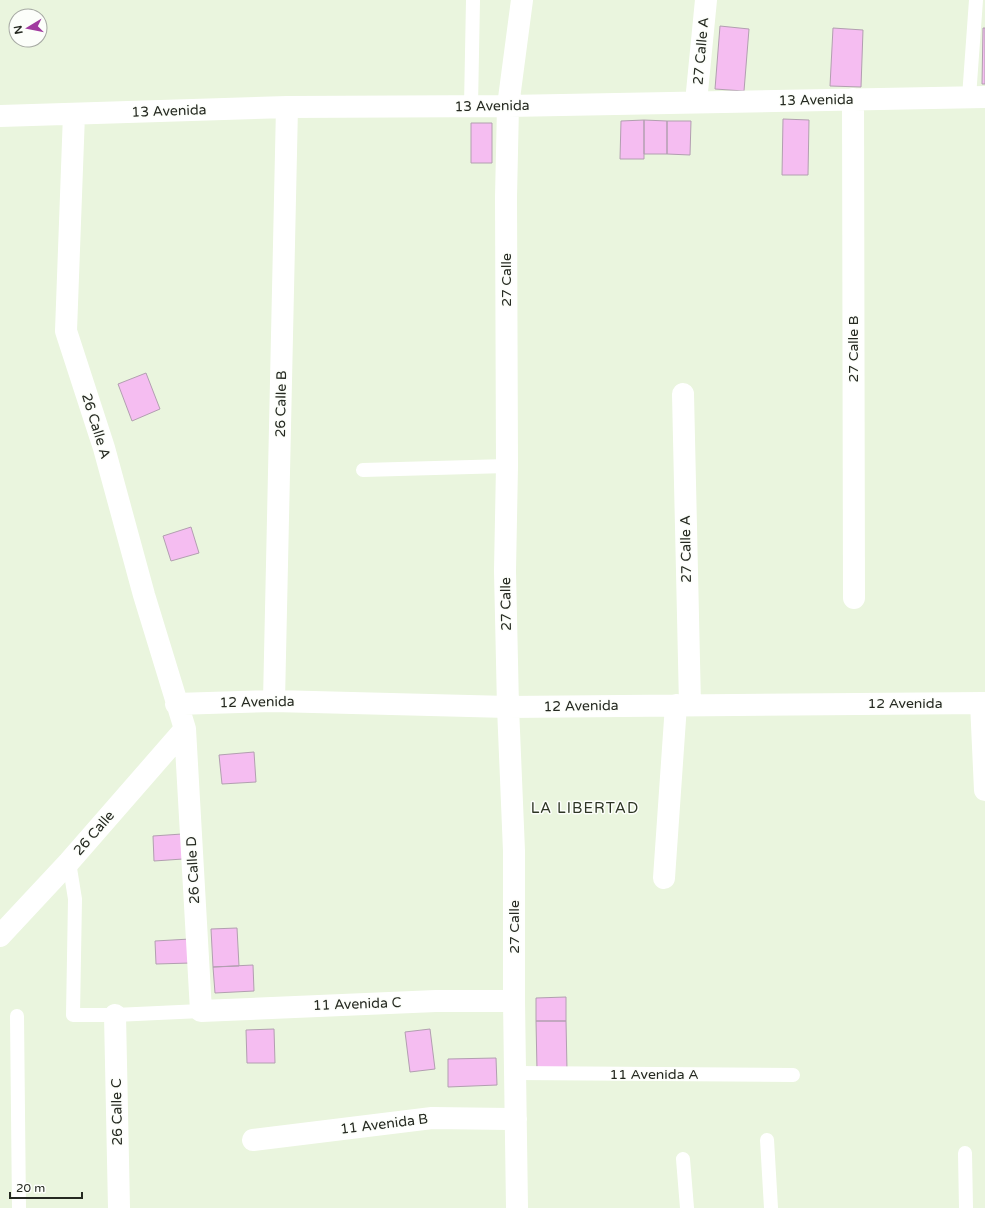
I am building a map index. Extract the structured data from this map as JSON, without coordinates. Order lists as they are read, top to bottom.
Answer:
{
  "streets": {
    "street": [
      "27 Calle A",
      "13 Avenida",
      "27 Calle",
      "27 Calle B",
      "26 Calle B",
      "26 Calle A",
      "12 Avenida",
      "26 Calle",
      "26 Calle D",
      "11 Avenida C",
      "26 Calle C",
      "11 Avenida B"
    ],
    "lane": ["11 Avenida A"]
  },
  "crossings": [
    ["27 Calle A", "13 Avenida"],
    ["27 Calle A", "12 Avenida"],
    ["13 Avenida", "27 Calle"],
    ["13 Avenida", "27 Calle B"],
    ["13 Avenida", "26 Calle B"],
    ["13 Avenida", "26 Calle A"],
    ["27 Calle", "12 Avenida"],
    ["27 Calle", "11 Avenida C"],
    ["27 Calle", "11 Avenida A"],
    ["27 Calle", "11 Avenida B"],
    ["26 Calle B", "12 Avenida"],
    ["26 Calle A", "12 Avenida"],
    ["26 Calle A", "26 Calle"],
    ["26 Calle A", "26 Calle D"],
    ["26 Calle", "26 Calle D"],
    ["26 Calle D", "11 Avenida C"]
  ],
  "districts": ["LA LIBERTAD"],
  "scale_bar": "20 m",
  "north": "left"
}
